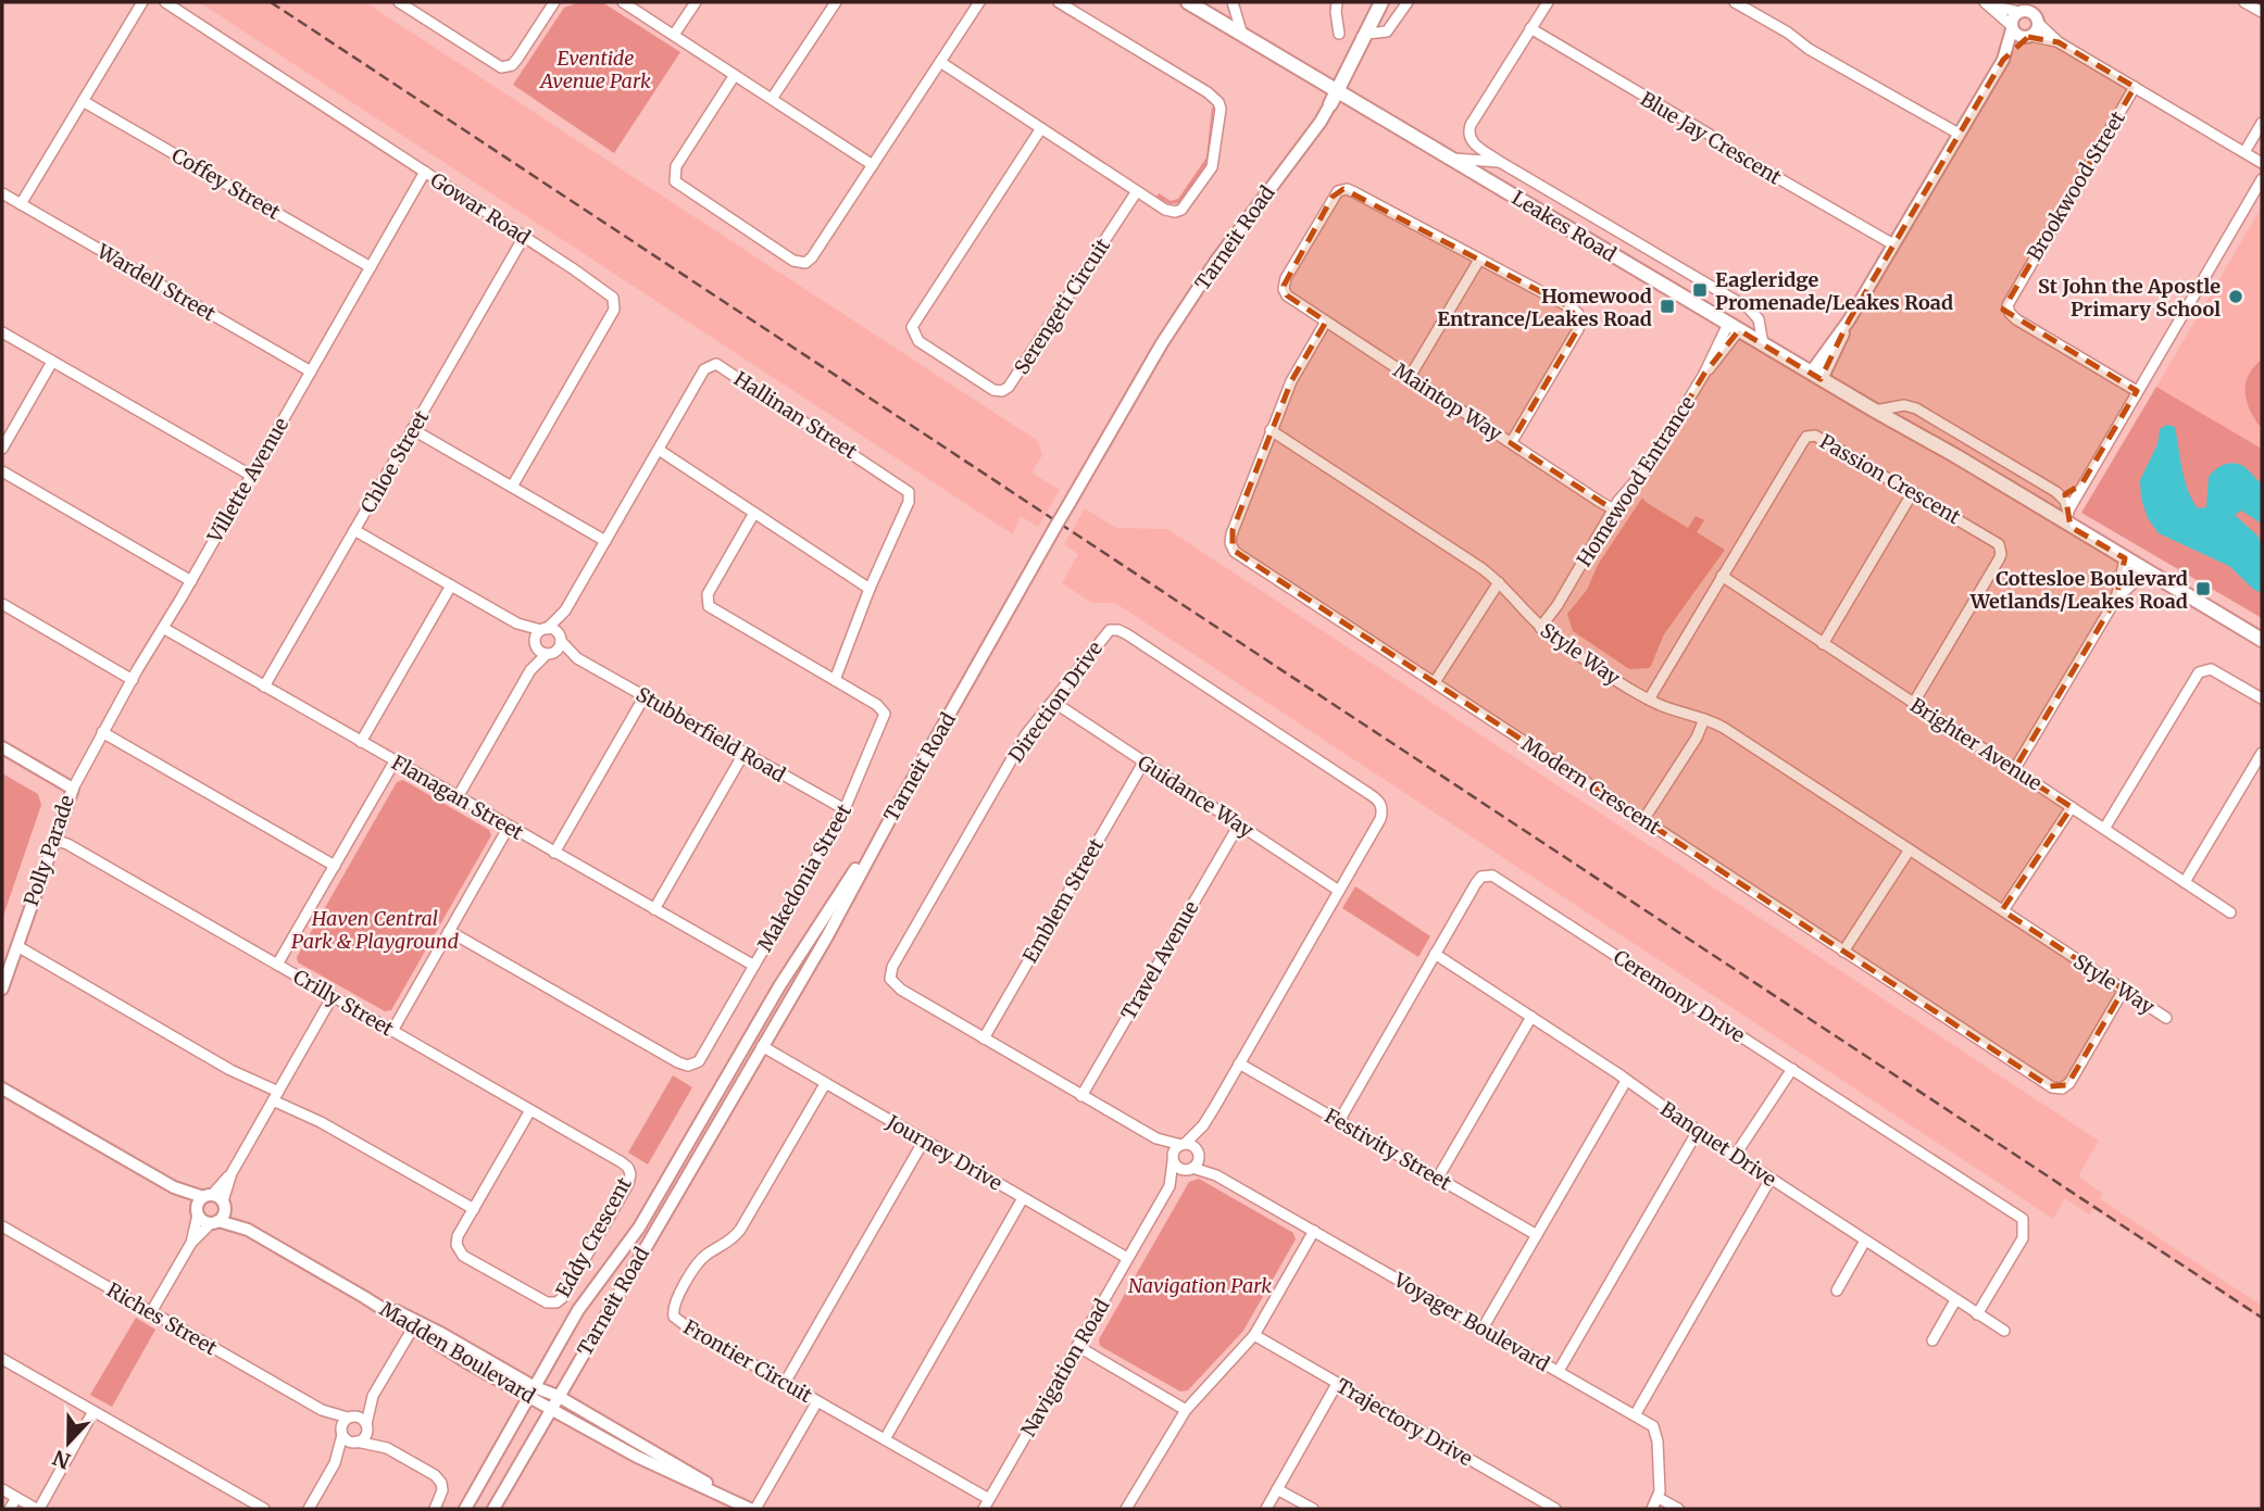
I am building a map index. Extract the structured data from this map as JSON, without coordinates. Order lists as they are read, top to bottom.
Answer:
{
  "streets": {
    "main road": ["Leakes Road", "Tarneit Road"],
    "street": [
      "Blue Jay Crescent",
      "Coffey Street",
      "Brookwood Street",
      "Gowar Road",
      "Wardell Street",
      "Serengeti Circuit",
      "Maintop Way",
      "Hallinan Street",
      "Chloe Street",
      "Passion Crescent",
      "Villette Avenue",
      "Homewood Entrance",
      "Style Way",
      "Direction Drive",
      "Stubberfield Road",
      "Brighter Avenue",
      "Modern Crescent",
      "Guidance Way",
      "Flanagan Street",
      "Polly Parade",
      "Makedonia Street",
      "Emblem Street",
      "Travel Avenue",
      "Ceremony Drive",
      "Crilly Street",
      "Banquet Drive",
      "Festivity Street",
      "Journey Drive",
      "Eddy Crescent",
      "Riches Street",
      "Voyager Boulevard",
      "Madden Boulevard",
      "Frontier Circuit",
      "Navigation Road",
      "Trajectory Drive"
    ]
  },
  "crossings": [
    ["Coffey Street", "Villette Avenue"],
    ["Gowar Road", "Chloe Street"],
    ["Gowar Road", "Villette Avenue"],
    ["Leakes Road", "Tarneit Road"],
    ["Leakes Road", "Homewood Entrance"],
    ["Tarneit Road", "Journey Drive"],
    ["Tarneit Road", "Madden Boulevard"],
    ["Wardell Street", "Villette Avenue"],
    ["Maintop Way", "Homewood Entrance"],
    ["Maintop Way", "Modern Crescent"],
    ["Hallinan Street", "Stubberfield Road"],
    ["Hallinan Street", "Makedonia Street"],
    ["Chloe Street", "Flanagan Street"],
    ["Passion Crescent", "Style Way"],
    ["Passion Crescent", "Brighter Avenue"],
    ["Villette Avenue", "Flanagan Street"],
    ["Villette Avenue", "Polly Parade"],
    ["Homewood Entrance", "Style Way"],
    ["Style Way", "Modern Crescent"],
    ["Direction Drive", "Guidance Way"],
    ["Direction Drive", "Emblem Street"],
    ["Stubberfield Road", "Makedonia Street"],
    ["Guidance Way", "Emblem Street"],
    ["Guidance Way", "Travel Avenue"],
    ["Flanagan Street", "Makedonia Street"],
    ["Polly Parade", "Crilly Street"],
    ["Ceremony Drive", "Banquet Drive"],
    ["Ceremony Drive", "Festivity Street"],
    ["Crilly Street", "Eddy Crescent"],
    ["Journey Drive", "Frontier Circuit"],
    ["Journey Drive", "Navigation Road"],
    ["Voyager Boulevard", "Navigation Road"],
    ["Frontier Circuit", "Navigation Road"]
  ],
  "parks": ["Eventide Avenue Park", "Haven Central Park & Playground", "Navigation Park"],
  "places": {
    "transit": ["Eagleridge Promenade/Leakes Road", "Homewood Entrance/Leakes Road", "Cottesloe Boulevard Wetlands/Leakes Road"],
    "other": ["St John the Apostle Primary School"]
  },
  "north": "bottom"
}
